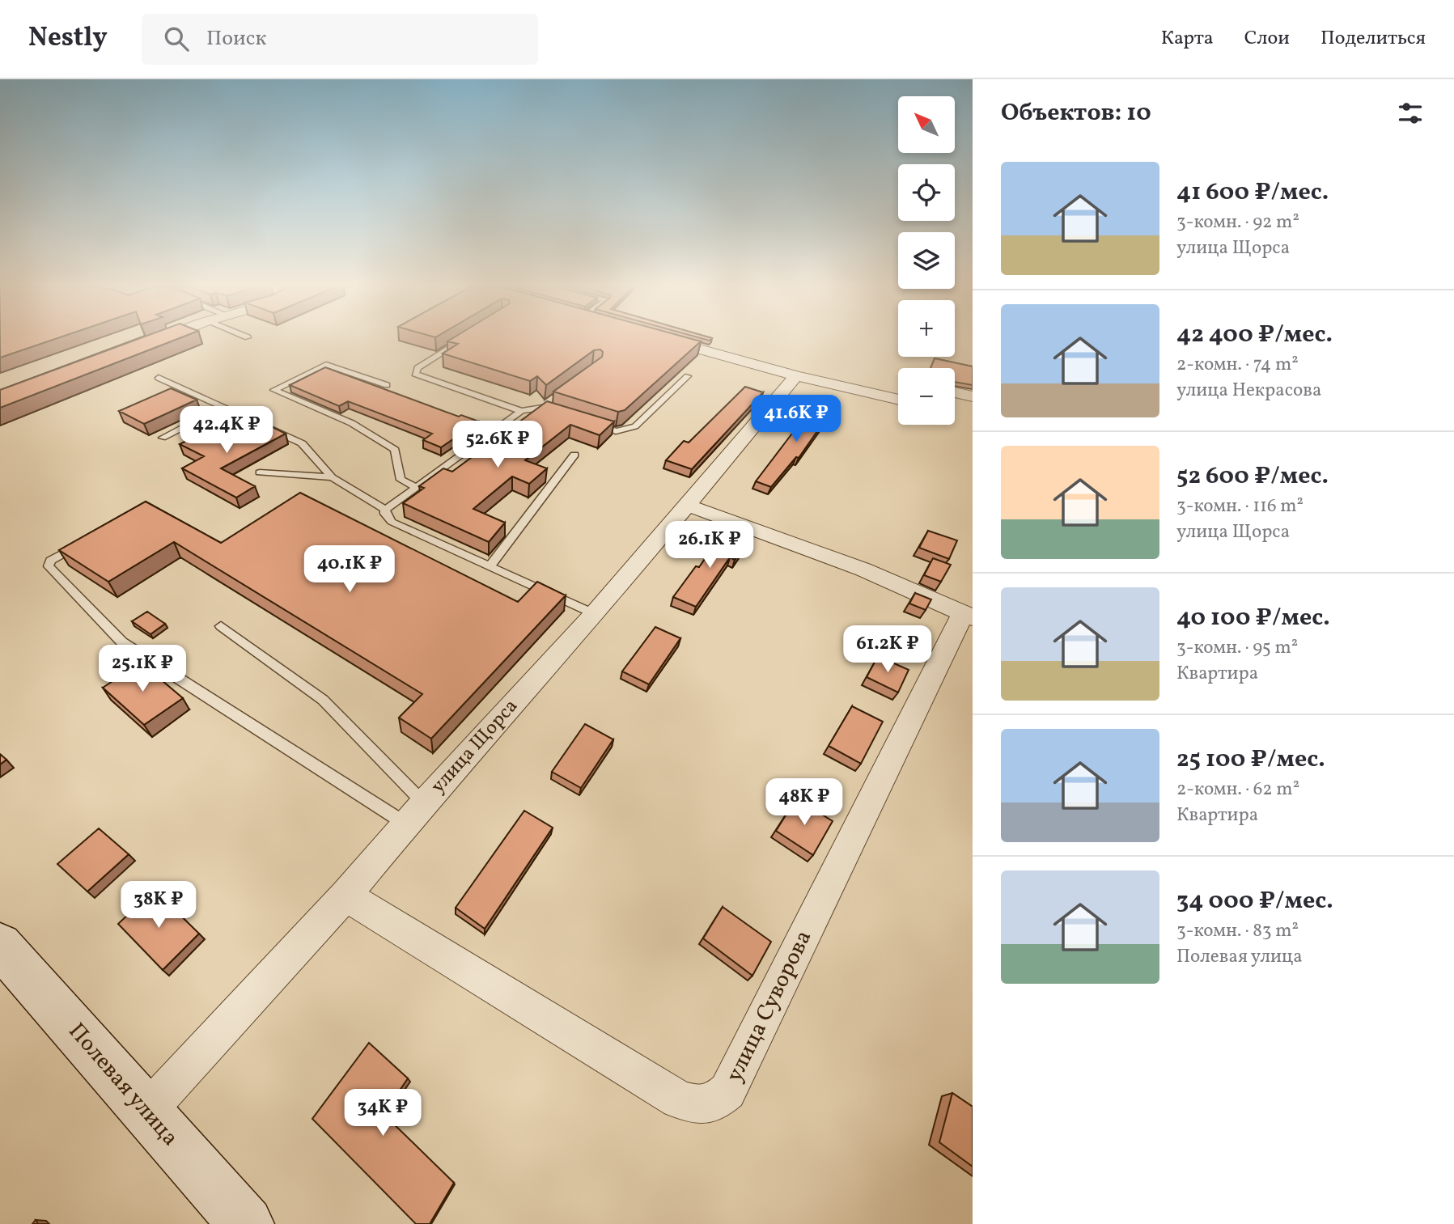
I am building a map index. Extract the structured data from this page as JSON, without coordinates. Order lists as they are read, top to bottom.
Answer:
{
  "streets": {
    "street": ["улица Щорса", "улица Суворова", "Полевая улица"]
  },
  "crossings": [
    ["улица Щорса", "улица Суворова"],
    ["улица Щорса", "Полевая улица"]
  ],
  "north": "top left",
  "page": {
    "header": "Nestly",
    "search": "Поиск",
    "nav": ["Карта", "Слои", "Поделиться"],
    "heading": "Объектов: 10",
    "map_buttons": ["+", "−"],
    "list": [
      {
        "name": "41 600 ₽/мес.",
        "note": "3-комн. · 92 m² · улица Щорса"
      },
      {
        "name": "42 400 ₽/мес.",
        "note": "2-комн. · 74 m² · улица Некрасова"
      },
      {
        "name": "52 600 ₽/мес.",
        "note": "3-комн. · 116 m² · улица Щорса"
      },
      {
        "name": "40 100 ₽/мес.",
        "note": "3-комн. · 95 m² · Квартира"
      },
      {
        "name": "25 100 ₽/мес.",
        "note": "2-комн. · 62 m² · Квартира"
      },
      {
        "name": "34 000 ₽/мес.",
        "note": "3-комн. · 83 m² · Полевая улица"
      }
    ],
    "price": [
      "41.6K ₽",
      "42.4K ₽",
      "52.6K ₽",
      "26.1K ₽",
      "40.1K ₽",
      "61.2K ₽",
      "25.1K ₽",
      "48K ₽",
      "38K ₽",
      "34K ₽"
    ]
  }
}
